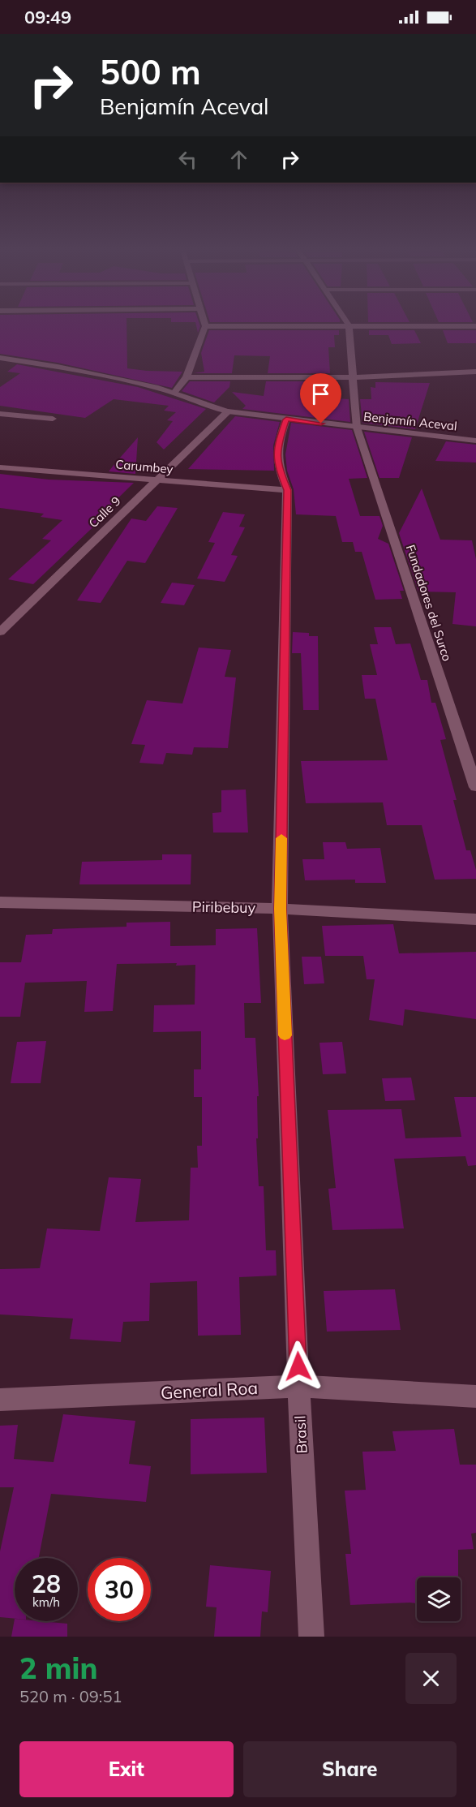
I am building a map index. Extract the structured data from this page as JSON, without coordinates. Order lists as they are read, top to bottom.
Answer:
{
  "streets": {
    "street": [
      "Benjamín Aceval",
      "Carumbey",
      "Calle 9",
      "Fundadores del Surco",
      "Piribebuy",
      "General Roa",
      "Brasil"
    ]
  },
  "crossings": [
    ["Benjamín Aceval", "Calle 9"],
    ["Benjamín Aceval", "Fundadores del Surco"],
    ["Benjamín Aceval", "Brasil"],
    ["Carumbey", "Calle 9"],
    ["Carumbey", "Brasil"],
    ["Piribebuy", "Brasil"],
    ["General Roa", "Brasil"]
  ],
  "page": {
    "status": "09:49",
    "turn": ["500 m", "Benjamín Aceval"],
    "speed": "28 km/h",
    "limit": "30",
    "heading": ["2 min", "520 m · 09:51"],
    "buttons": ["Exit", "Share"]
  }
}
